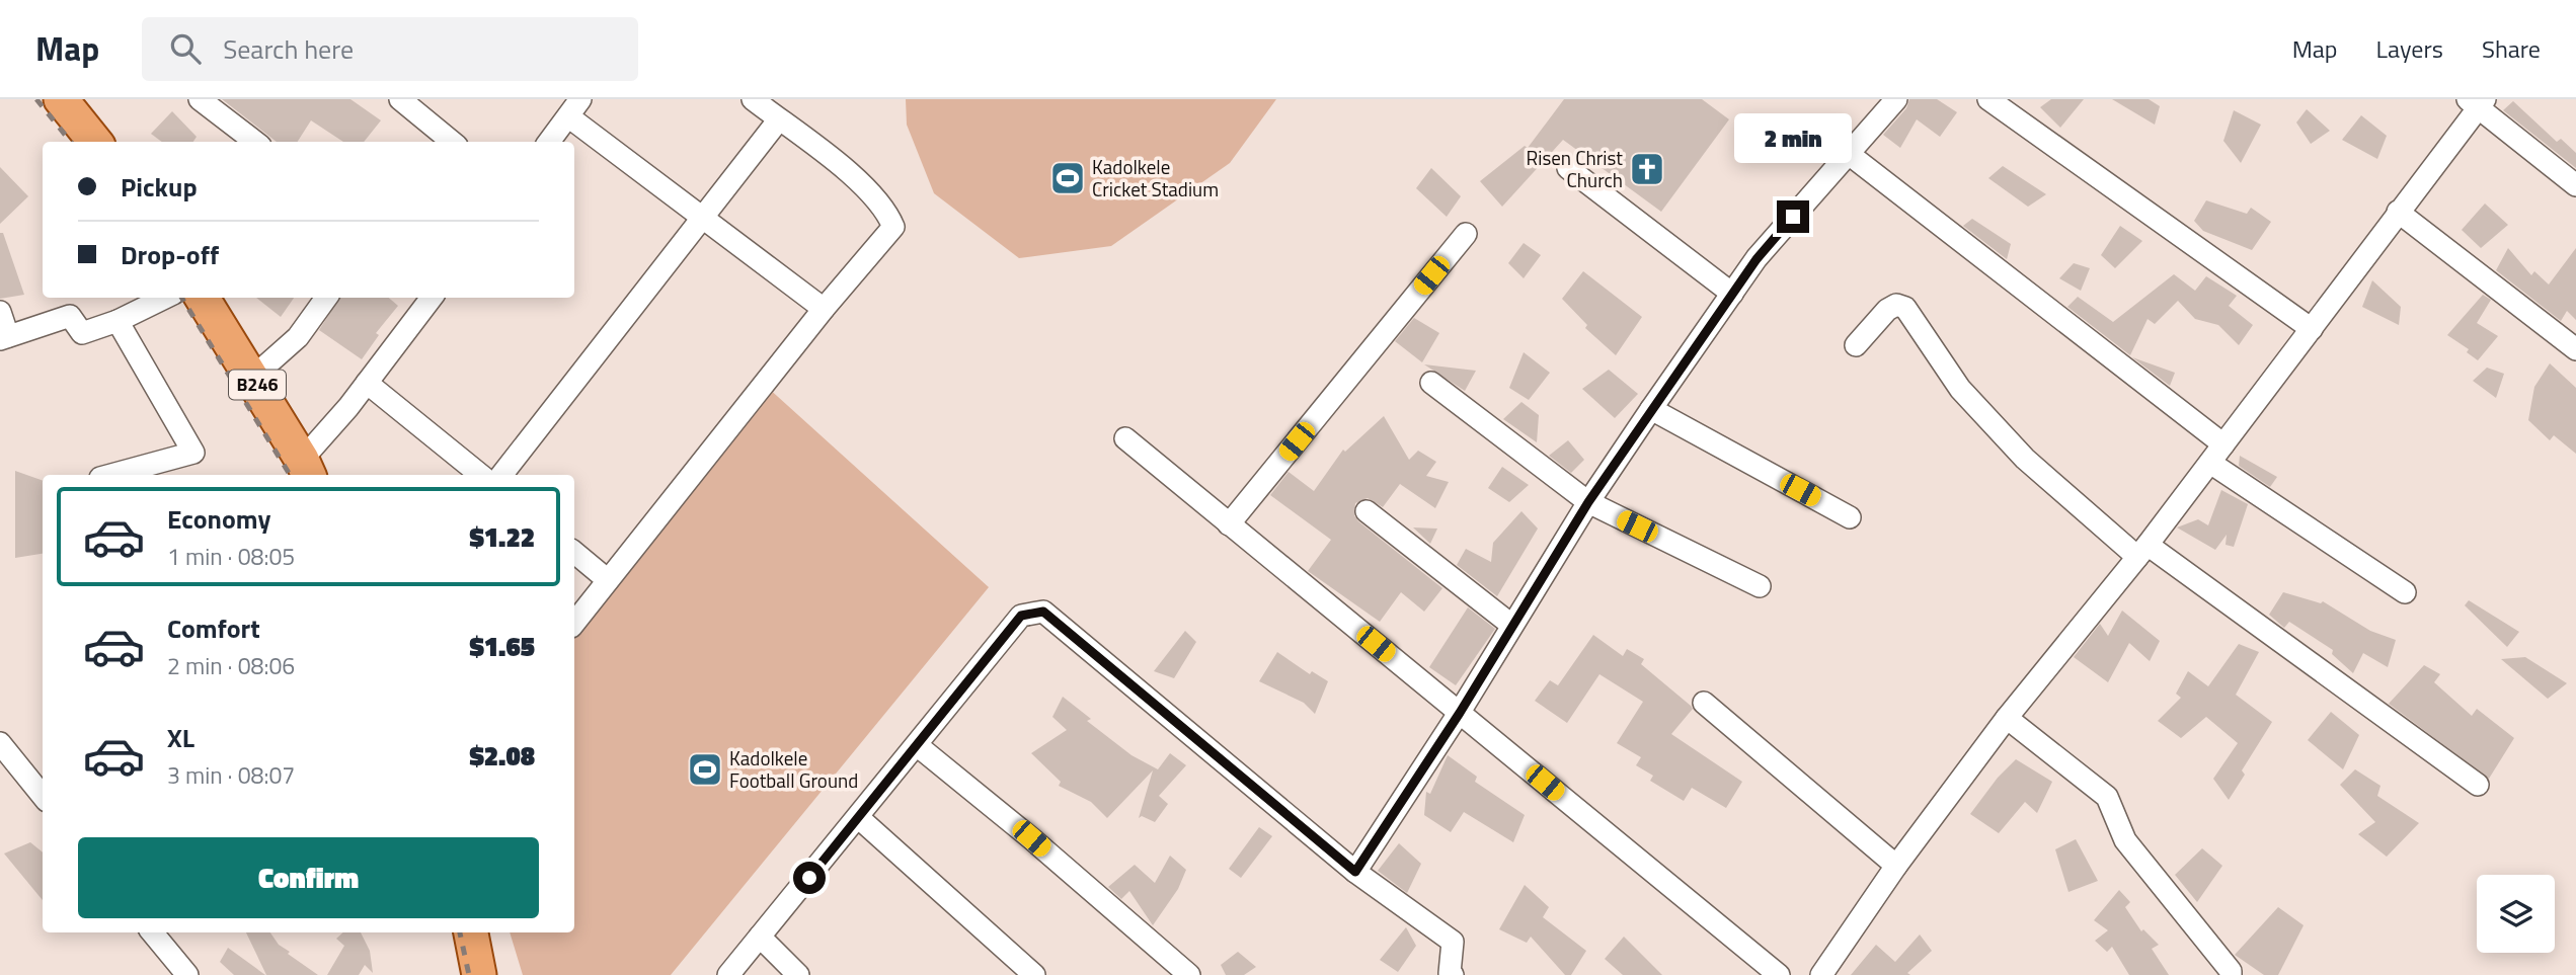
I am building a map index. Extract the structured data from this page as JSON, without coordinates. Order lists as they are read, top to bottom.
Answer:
{
  "streets": {
    "main road": ["B246"]
  },
  "places": {
    "church": ["Risen Christ Church"],
    "sports": ["Kadolkele Cricket Stadium", "Kadolkele Football Ground"]
  },
  "page": {
    "header": "Map",
    "search": "Search here",
    "nav": ["Map", "Layers", "Share"],
    "bubble": "2 min",
    "banner": ["Pickup", "Drop-off"],
    "list": [
      {
        "name": "Economy",
        "note": "1 min · 08:05",
        "value": "$1.22"
      },
      {
        "name": "Comfort",
        "note": "2 min · 08:06",
        "value": "$1.65"
      },
      {
        "name": "XL",
        "note": "3 min · 08:07",
        "value": "$2.08"
      }
    ],
    "buttons": "Confirm"
  }
}
